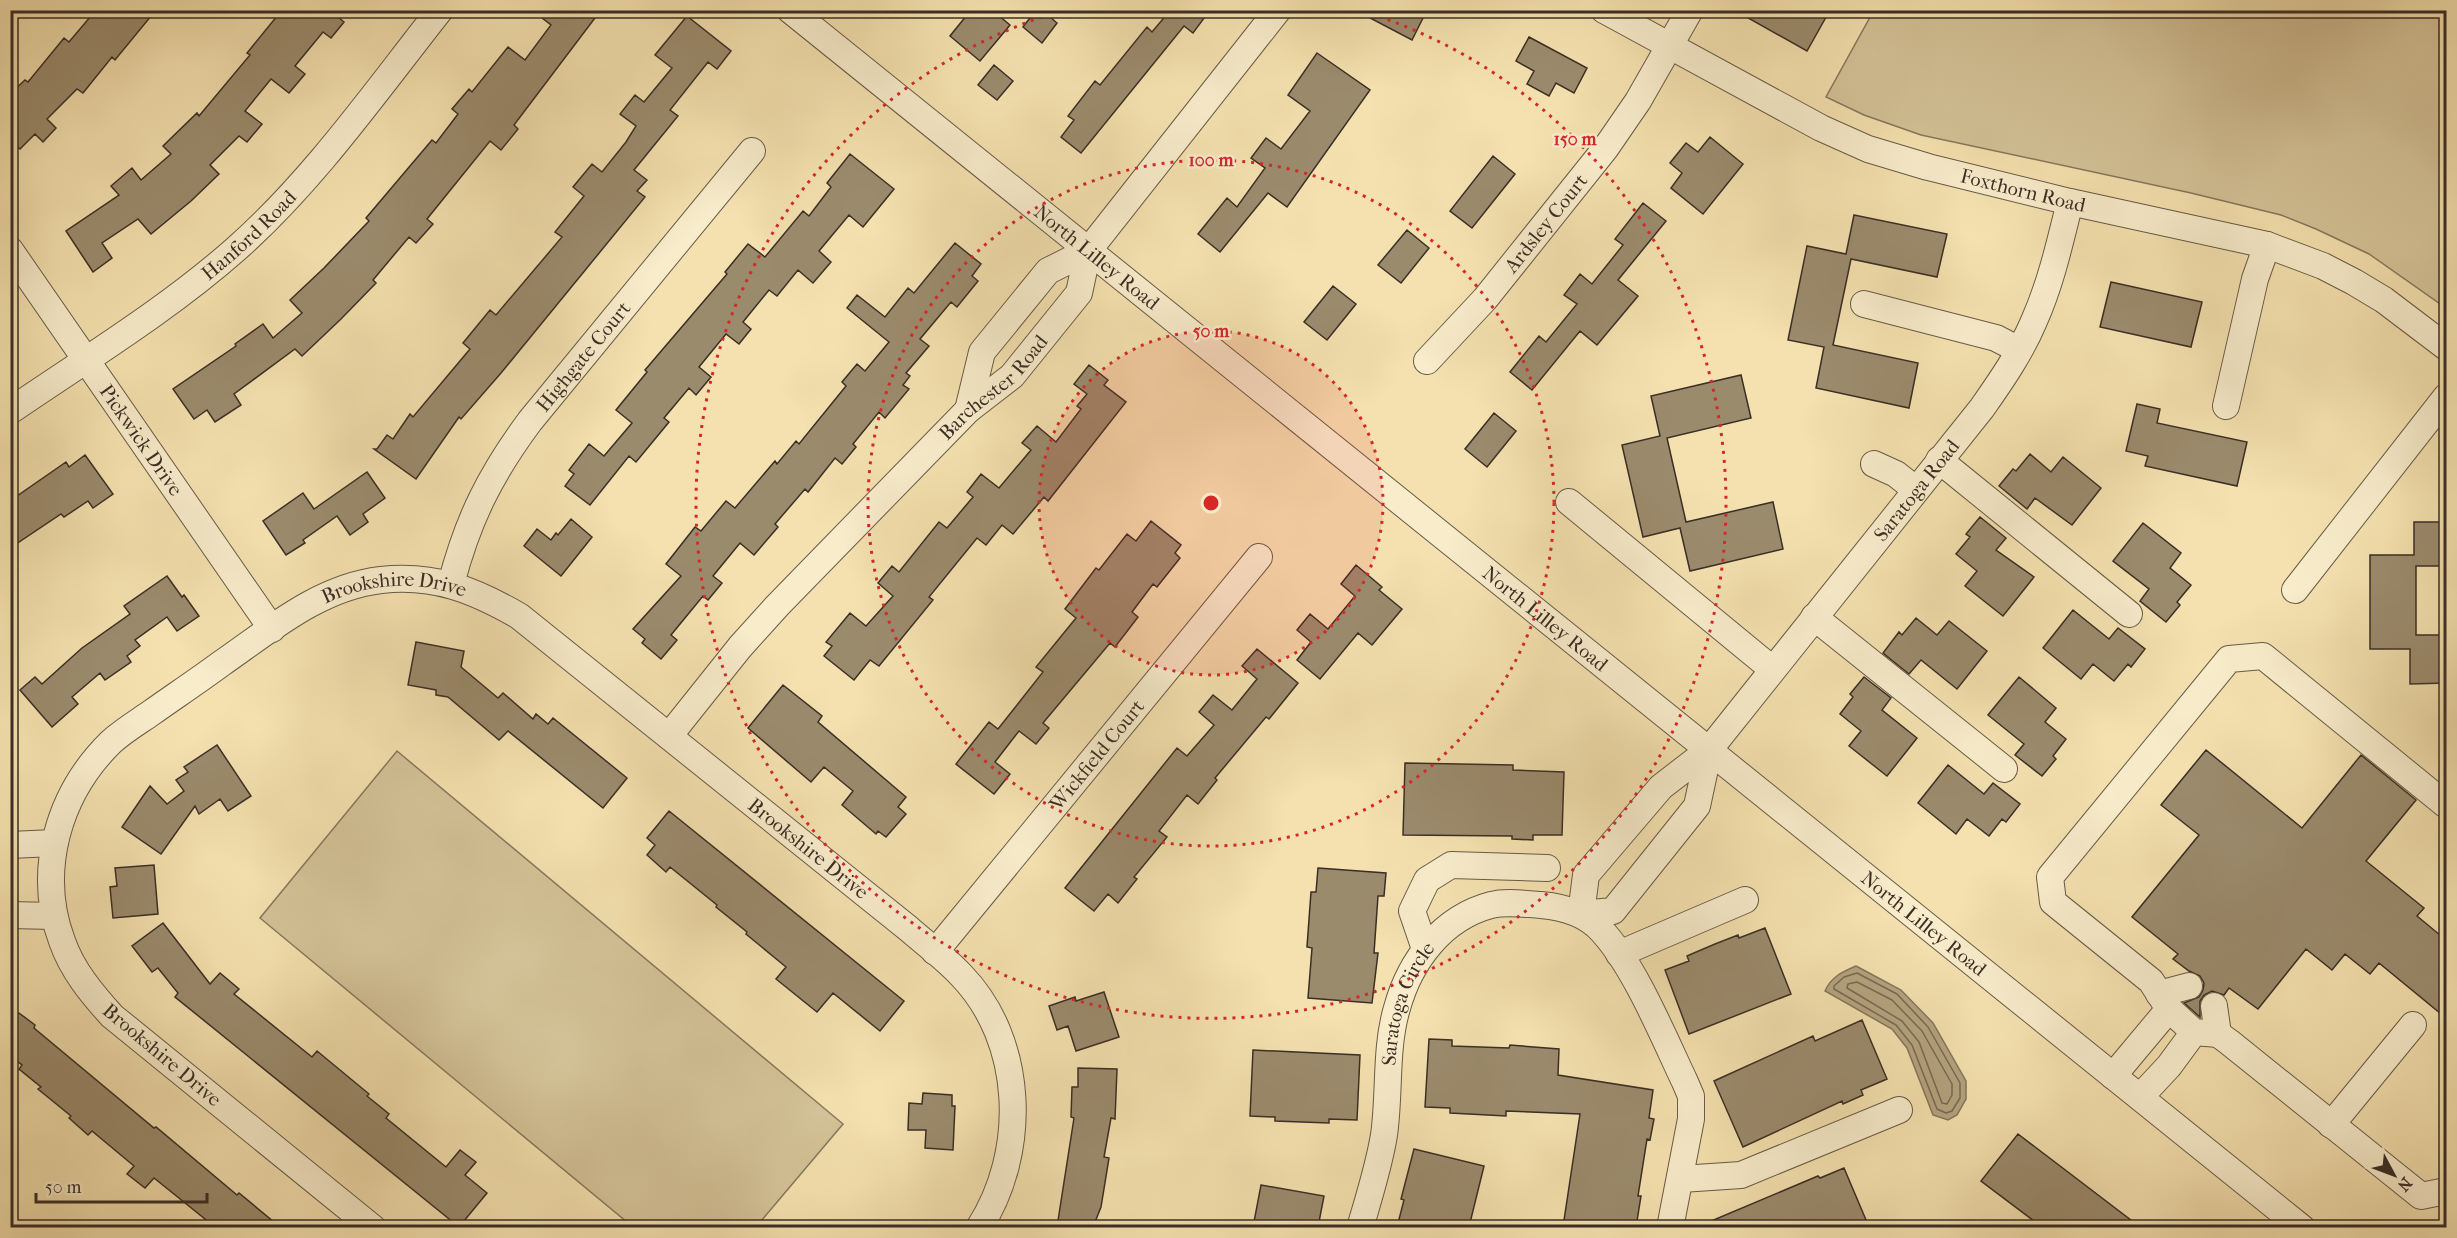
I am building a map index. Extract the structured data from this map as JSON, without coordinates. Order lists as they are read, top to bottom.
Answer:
{
  "streets": {
    "street": [
      "Foxthorn Road",
      "Ardsley Court",
      "Hanford Road",
      "North Lilley Road",
      "Highgate Court",
      "Barchester Road",
      "Pickwick Drive",
      "Saratoga Road",
      "Brookshire Drive",
      "Wickfield Court",
      "Saratoga Circle"
    ]
  },
  "crossings": [
    ["Foxthorn Road", "Ardsley Court"],
    ["Foxthorn Road", "Saratoga Road"],
    ["Hanford Road", "Pickwick Drive"],
    ["North Lilley Road", "Barchester Road"],
    ["North Lilley Road", "Saratoga Road"],
    ["North Lilley Road", "Saratoga Circle"],
    ["Highgate Court", "Brookshire Drive"],
    ["Barchester Road", "Brookshire Drive"],
    ["Pickwick Drive", "Brookshire Drive"],
    ["Saratoga Road", "Saratoga Circle"],
    ["Brookshire Drive", "Wickfield Court"]
  ],
  "scale_bar": "50 m",
  "north": "bottom right",
  "rings": ["150 m", "100 m", "50 m"]
}
